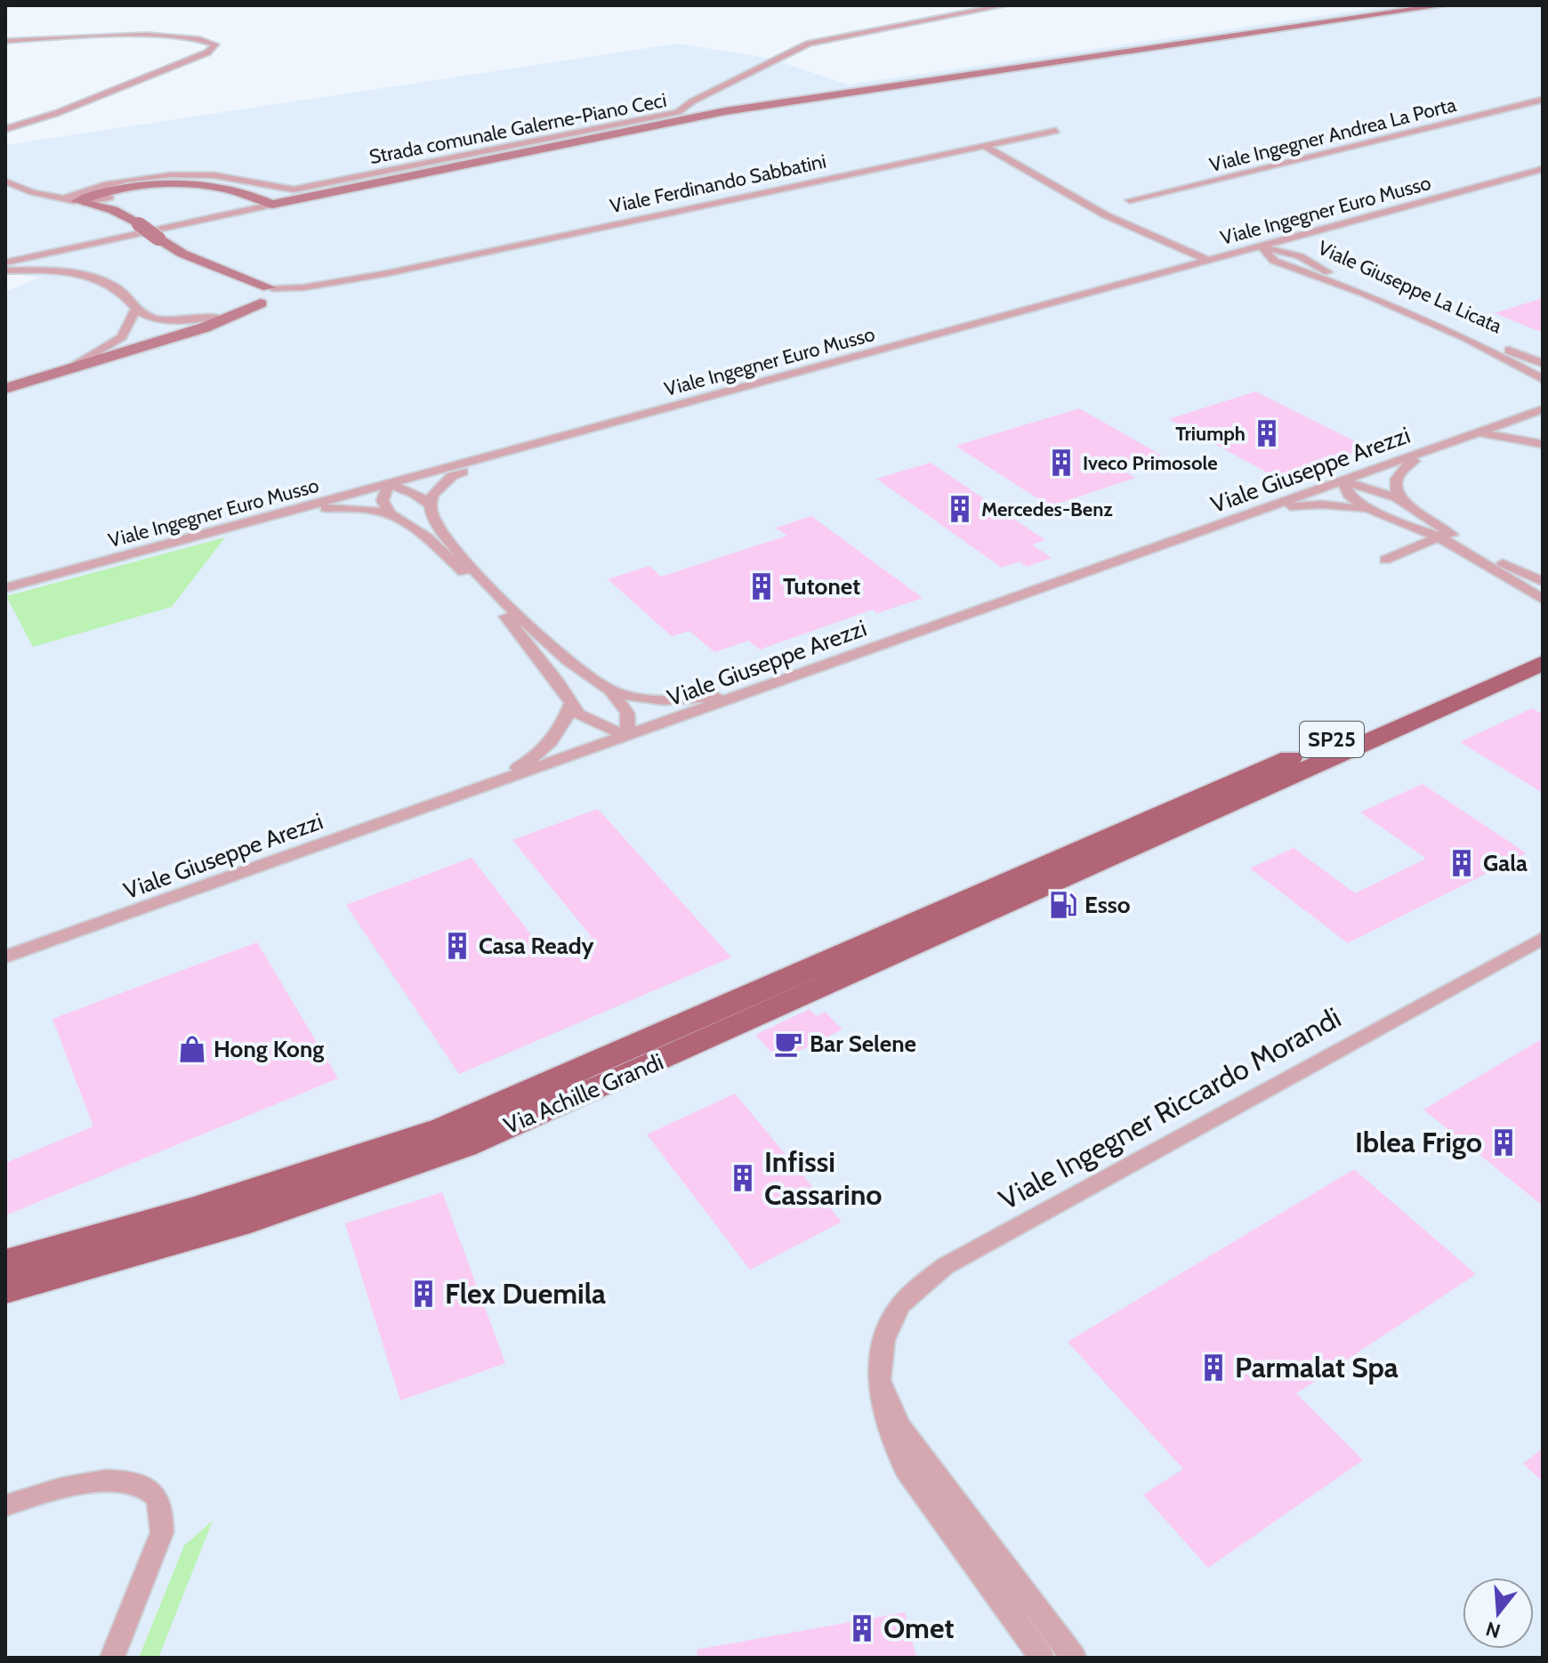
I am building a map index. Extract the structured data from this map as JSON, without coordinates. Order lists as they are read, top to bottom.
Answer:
{
  "streets": {
    "main road": ["SP25", "Via Achille Grandi"],
    "street": [
      "Strada comunale Galerne-Piano Ceci",
      "Viale Ingegner Andrea La Porta",
      "Viale Ferdinando Sabbatini",
      "Viale Ingegner Euro Musso",
      "Viale Giuseppe La Licata",
      "Viale Giuseppe Arezzi",
      "Viale Ingegner Riccardo Morandi"
    ]
  },
  "crossings": [
    ["Viale Ingegner Euro Musso", "Viale Giuseppe La Licata"],
    ["SP25", "Via Achille Grandi"]
  ],
  "places": {
    "building": [
      "Triumph",
      "Iveco Primosole",
      "Mercedes-Benz",
      "Tutonet",
      "Gala",
      "Casa Ready",
      "Iblea Frigo",
      "Infissi Cassarino",
      "Flex Duemila",
      "Parmalat Spa",
      "Omet"
    ],
    "fuel station": ["Esso"],
    "cafe": ["Bar Selene"],
    "shop": ["Hong Kong"]
  },
  "north": "bottom"
}
